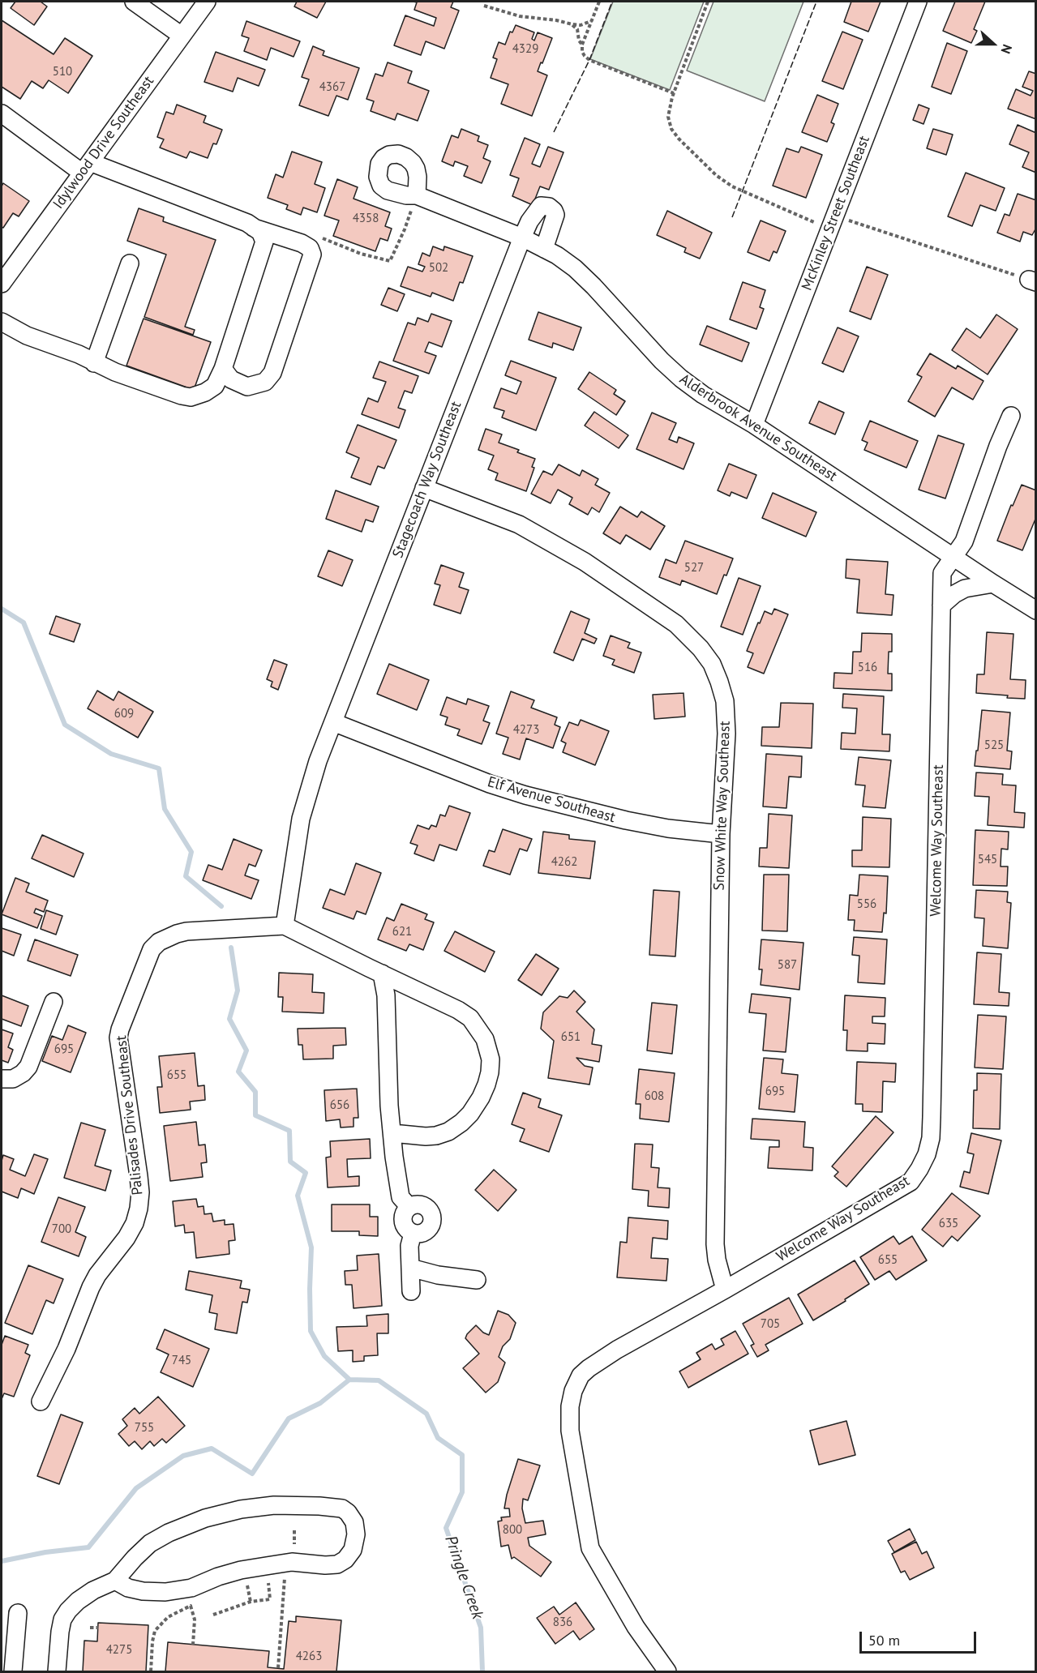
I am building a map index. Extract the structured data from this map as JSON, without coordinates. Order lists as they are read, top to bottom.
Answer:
{
  "streets": {
    "street": [
      "Idylwood Drive Southeast",
      "McKinley Street Southeast",
      "Alderbrook Avenue Southeast",
      "Stagecoach Way Southeast",
      "Elf Avenue Southeast",
      "Snow White Way Southeast",
      "Welcome Way Southeast",
      "Palisades Drive Southeast"
    ]
  },
  "crossings": [
    ["McKinley Street Southeast", "Alderbrook Avenue Southeast"],
    ["Alderbrook Avenue Southeast", "Stagecoach Way Southeast"],
    ["Alderbrook Avenue Southeast", "Welcome Way Southeast"],
    ["Stagecoach Way Southeast", "Elf Avenue Southeast"],
    ["Stagecoach Way Southeast", "Snow White Way Southeast"],
    ["Stagecoach Way Southeast", "Palisades Drive Southeast"],
    ["Elf Avenue Southeast", "Snow White Way Southeast"],
    ["Snow White Way Southeast", "Welcome Way Southeast"]
  ],
  "water": ["Pringle Creek"],
  "house_numbers": [
    "4329",
    "510",
    "4367",
    "4358",
    "502",
    "527",
    "516",
    "609",
    "4273",
    "525",
    "545",
    "4262",
    "556",
    "621",
    "587",
    "651",
    "695",
    "655",
    "695",
    "608",
    "656",
    "635",
    "700",
    "655",
    "705",
    "745",
    "755",
    "800",
    "836",
    "4275",
    "4263"
  ],
  "scale_bar": "50 m",
  "north": "right"
}
